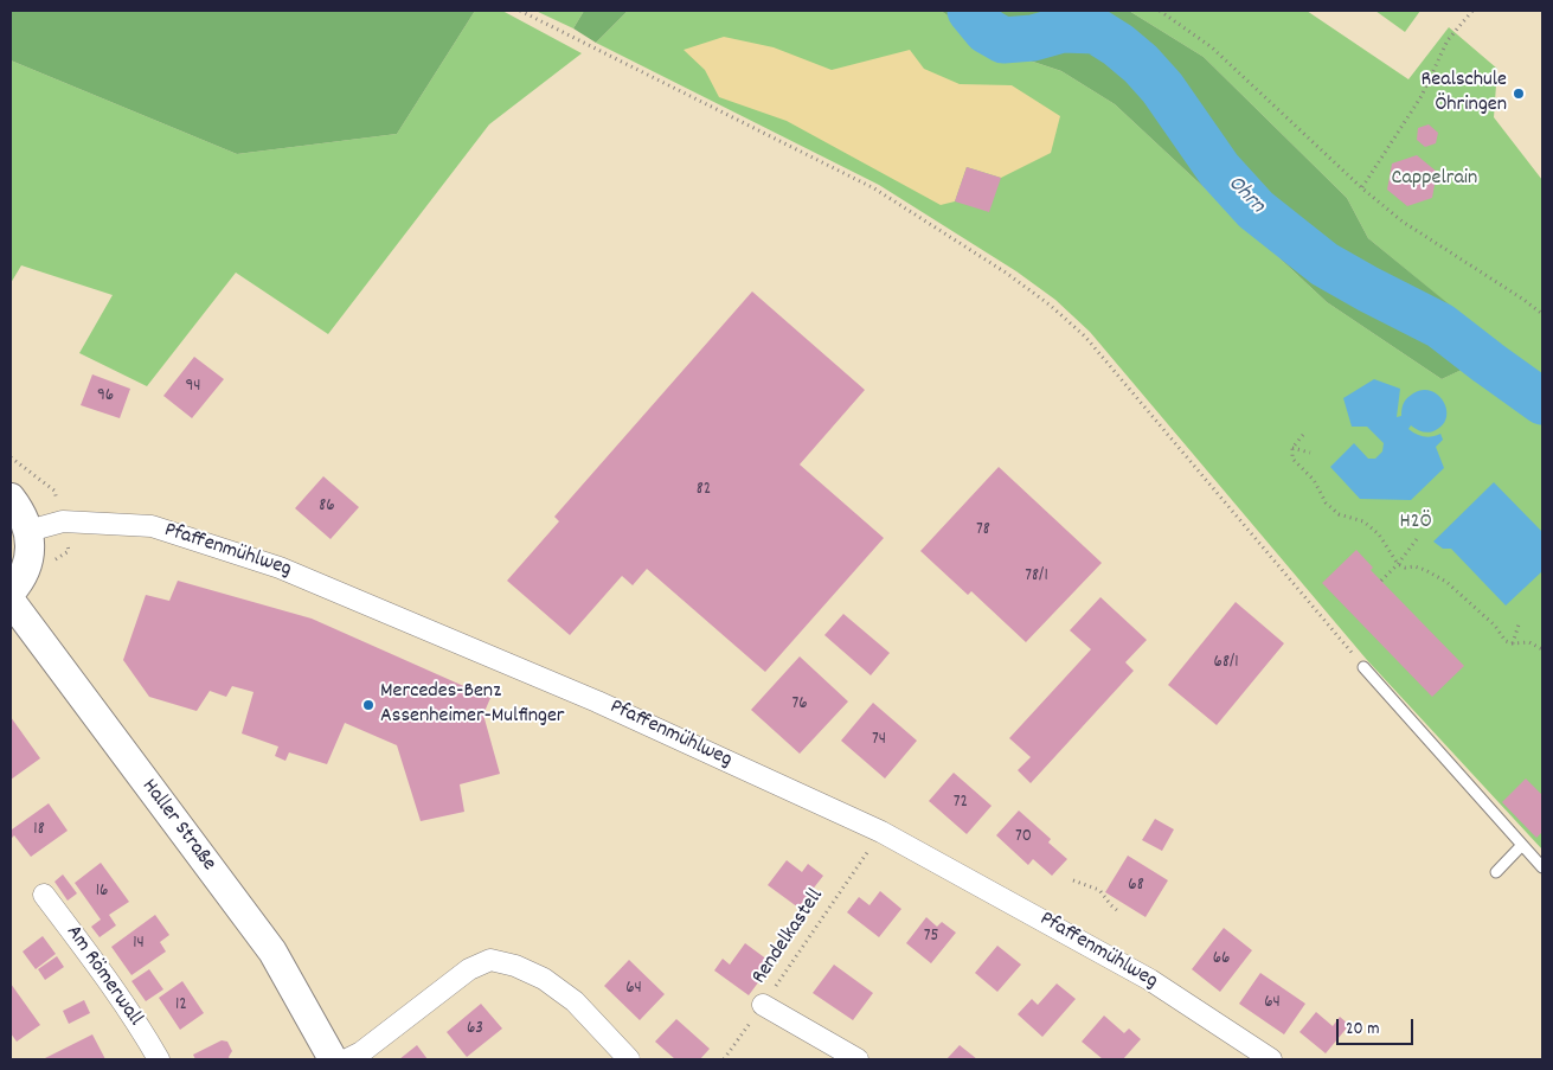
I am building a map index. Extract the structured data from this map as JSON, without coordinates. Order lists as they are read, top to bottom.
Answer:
{
  "streets": {
    "main road": ["Haller Straße"],
    "street": ["Pfaffenmühlweg", "Am Römerwall"],
    "path": ["Rendelkastell"]
  },
  "crossings": [
    ["Pfaffenmühlweg", "Rendelkastell"]
  ],
  "water": ["Ohrn"],
  "parks": ["Cappelrain", "H2Ö"],
  "places": ["Realschule Öhringen", "Mercedes-Benz Assenheimer-Mulfinger"],
  "house_numbers": [
    "94",
    "96",
    "82",
    "86",
    "78",
    "78/1",
    "68/1",
    "76",
    "74",
    "72",
    "18",
    "70",
    "68",
    "16",
    "75",
    "14",
    "66",
    "64",
    "64",
    "12",
    "63"
  ],
  "scale_bar": "20 m"
}
